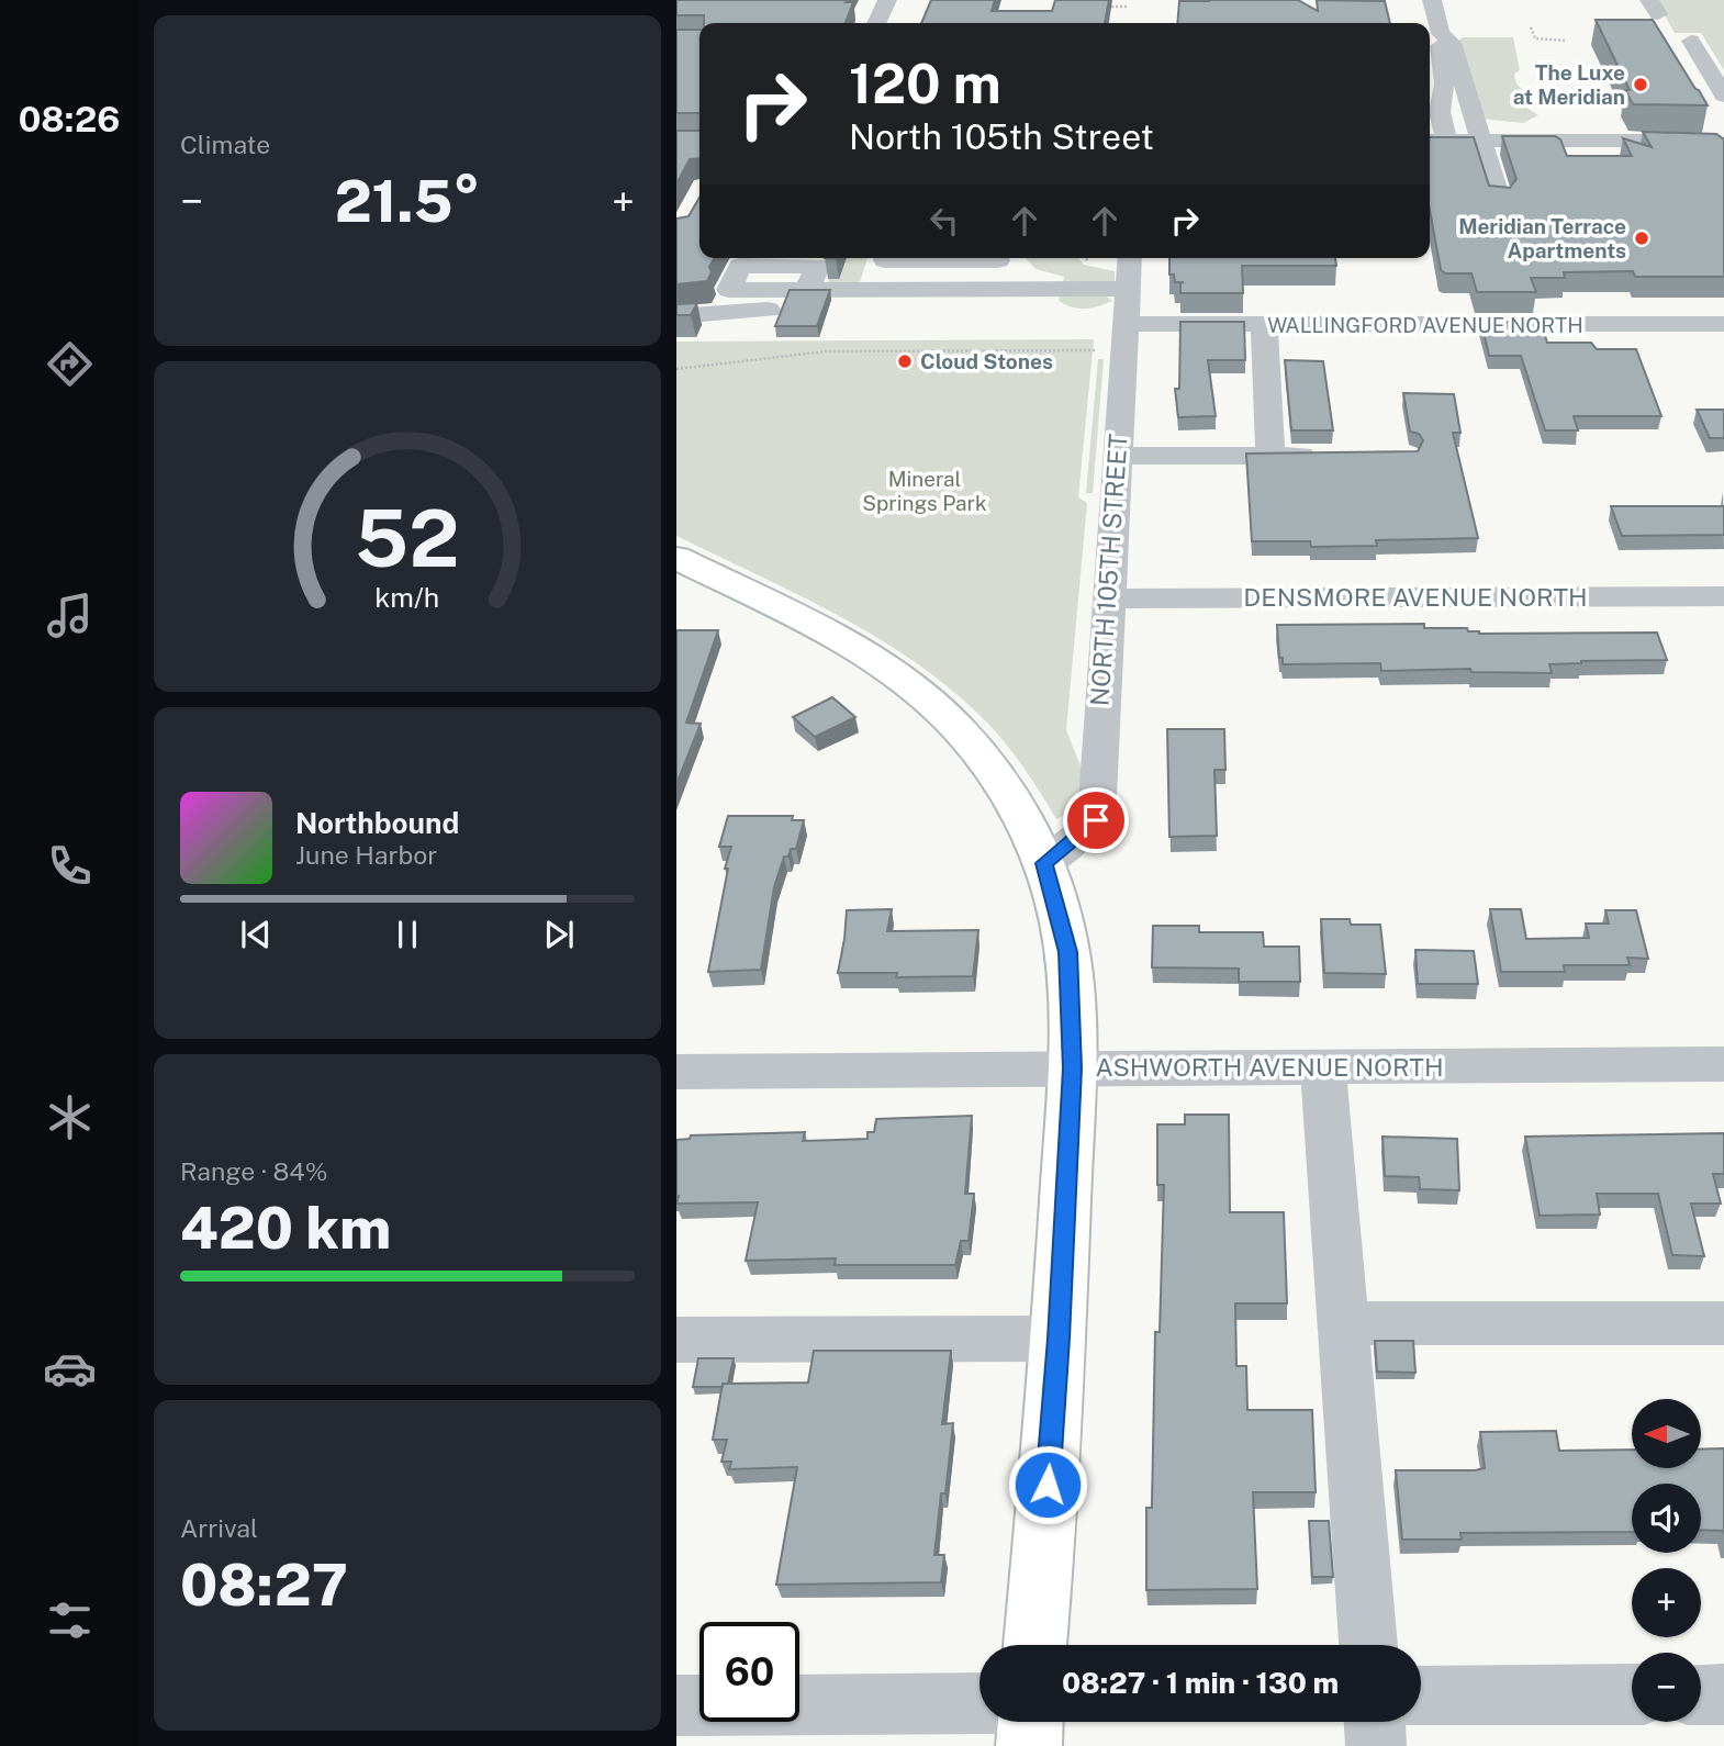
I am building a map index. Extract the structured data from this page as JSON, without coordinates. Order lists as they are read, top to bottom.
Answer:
{
  "streets": {
    "street": [
      "WALLINGFORD AVENUE NORTH",
      "NORTH 105TH STREET",
      "DENSMORE AVENUE NORTH",
      "ASHWORTH AVENUE NORTH"
    ]
  },
  "crossings": [
    ["WALLINGFORD AVENUE NORTH", "NORTH 105TH STREET"],
    ["NORTH 105TH STREET", "DENSMORE AVENUE NORTH"]
  ],
  "parks": ["Mineral Springs Park"],
  "places": ["The Luxe at Meridian", "Meridian Terrace Apartments", "Cloud Stones"],
  "north": "left",
  "page": {
    "tabs": "08:26",
    "tile": [
      "Climate",
      ["Range · 84%", "420 km"],
      ["Arrival", "08:27"]
    ],
    "turn": ["120 m", "North 105th Street"],
    "heat": ["−", "21.5°", "+"],
    "song": ["Northbound", "June Harbor"],
    "map_buttons": ["+", "−"],
    "limit": "60",
    "trip": "08:27 · 1 min · 130 m",
    "gauge": ["52", "km/h"]
  }
}
